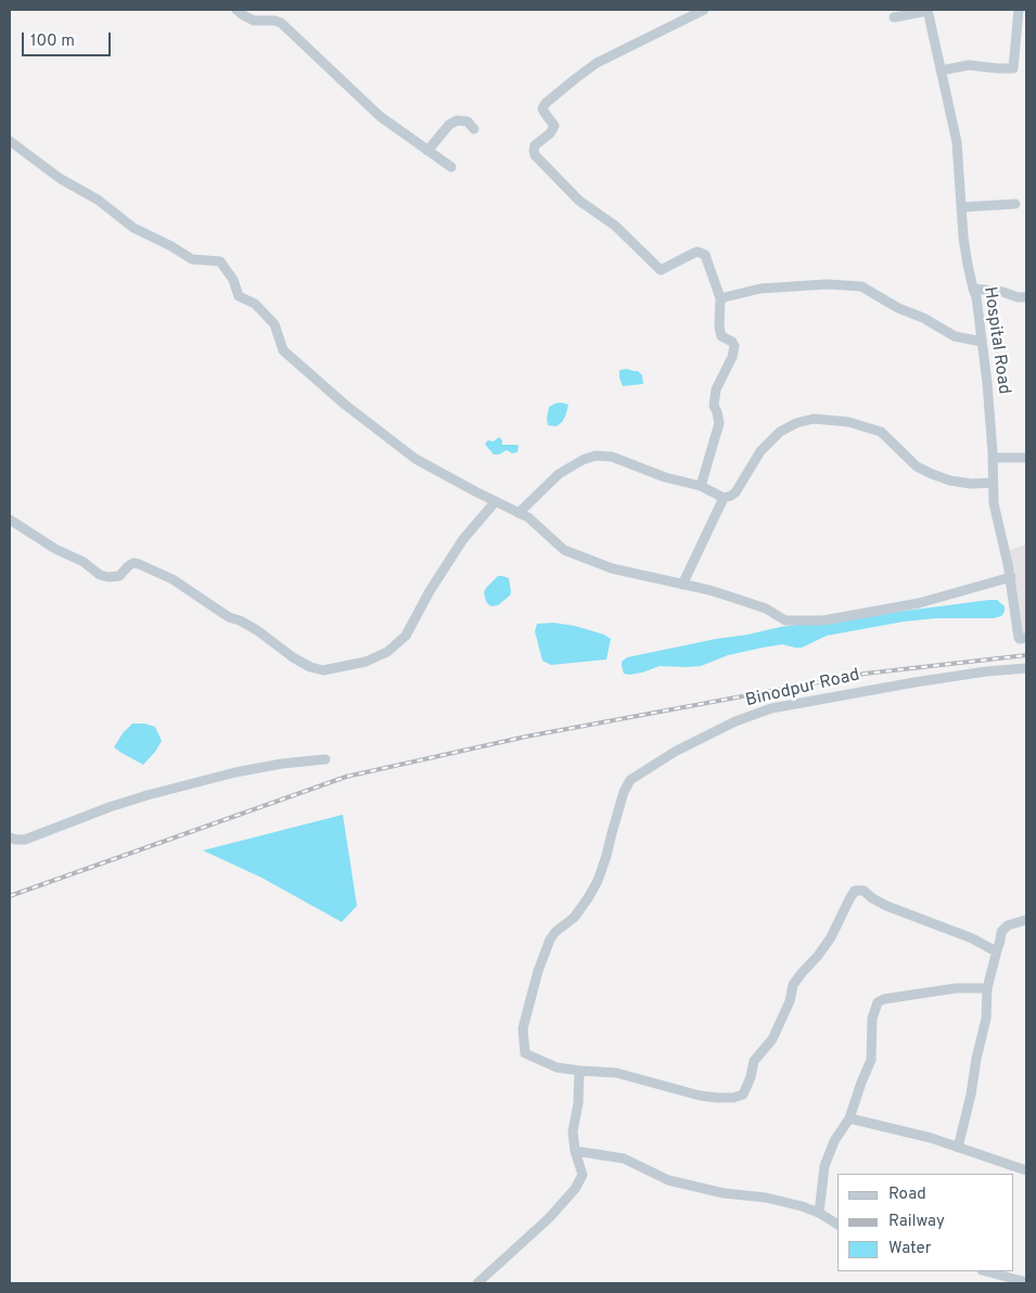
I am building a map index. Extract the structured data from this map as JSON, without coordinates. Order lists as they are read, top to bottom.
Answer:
{
  "streets": {
    "street": ["Hospital Road", "Binodpur Road"]
  },
  "legend": ["Road", "Railway", "Water"],
  "scale_bar": "100 m"
}
